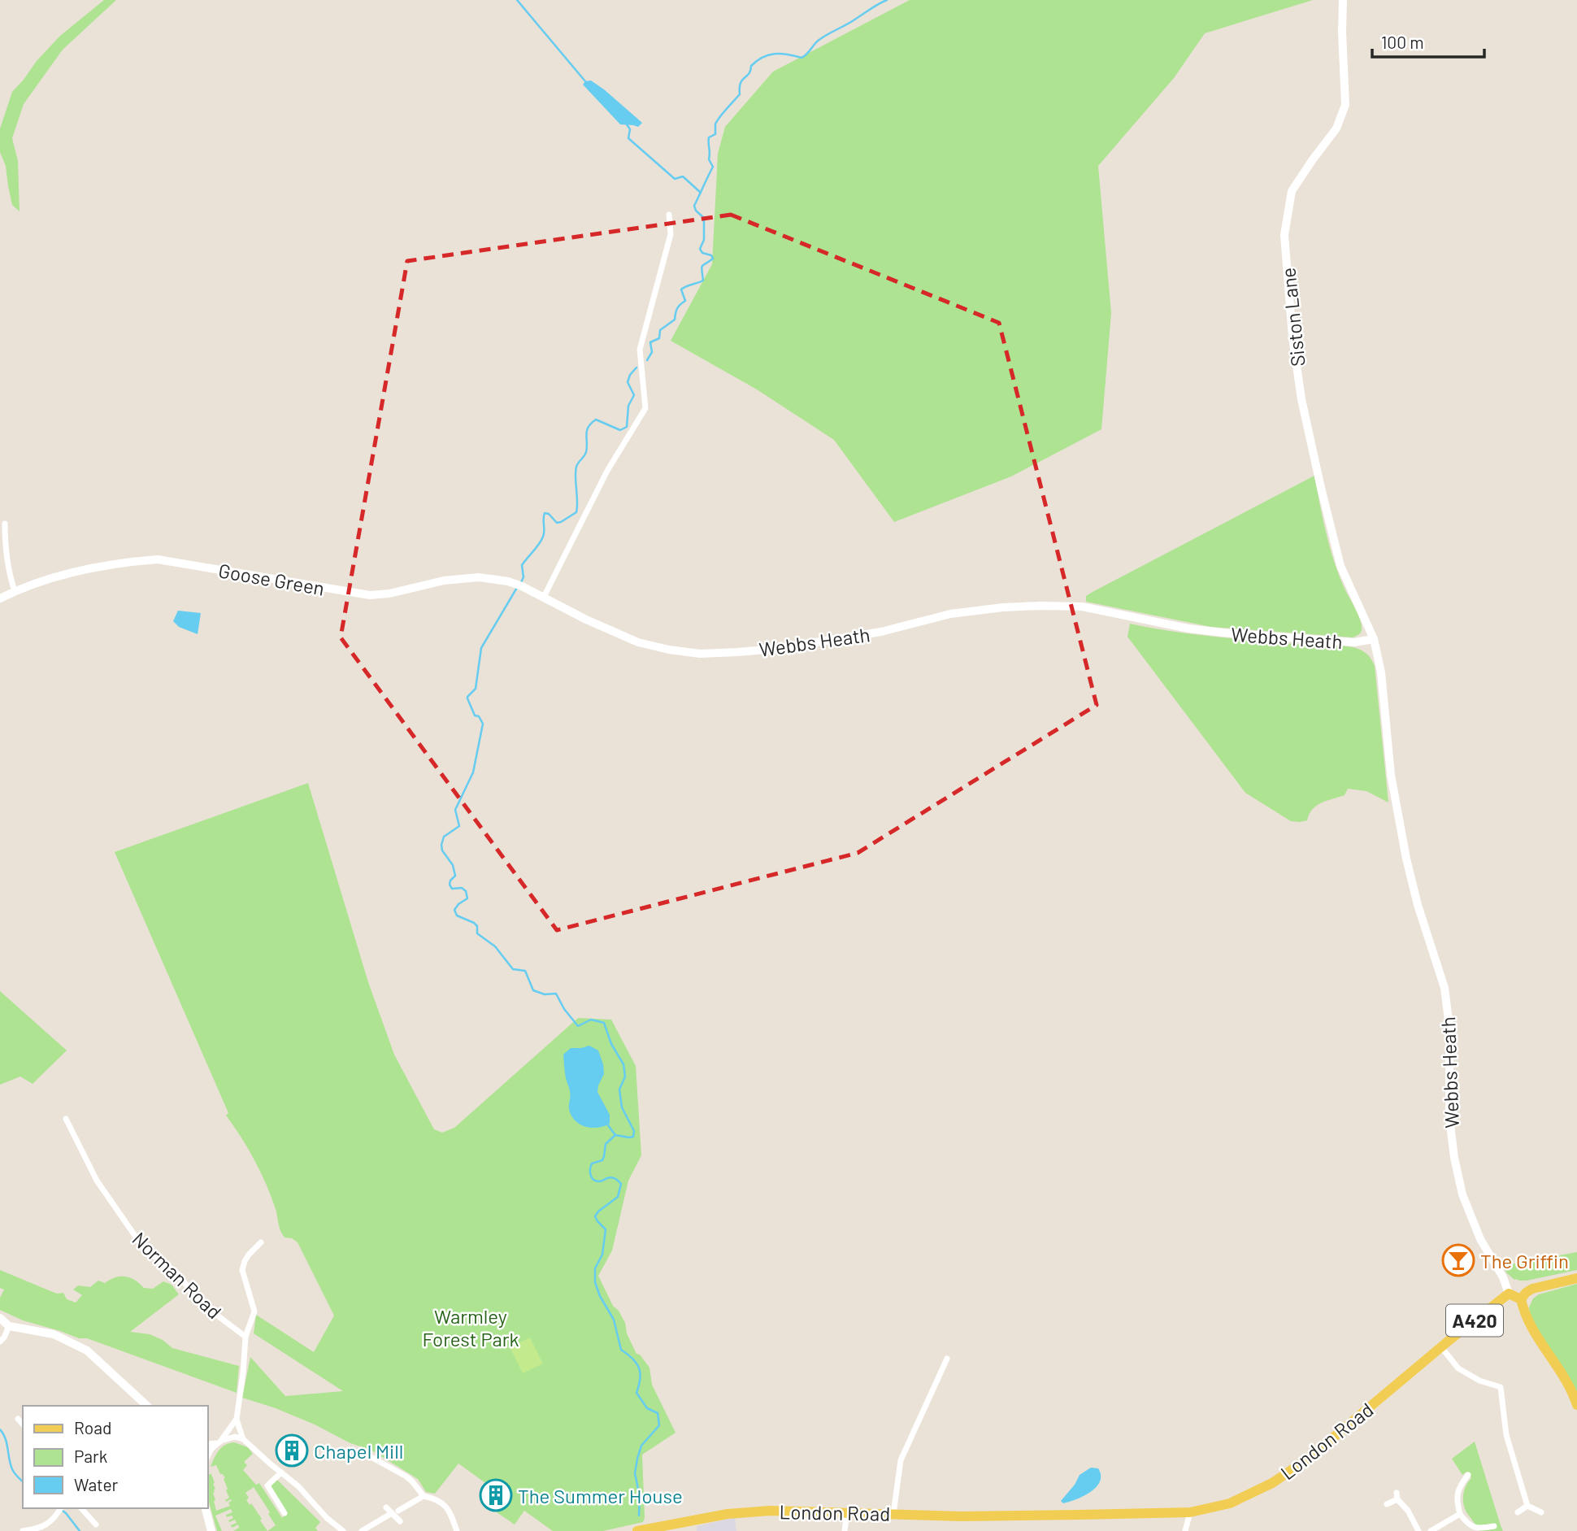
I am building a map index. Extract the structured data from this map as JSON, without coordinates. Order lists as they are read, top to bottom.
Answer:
{
  "streets": {
    "main road": ["A420", "London Road"],
    "street": [
      "Siston Lane",
      "Goose Green",
      "Webbs Heath",
      "Norman Road"
    ]
  },
  "crossings": [
    ["Siston Lane", "Webbs Heath"],
    ["Goose Green", "Webbs Heath"],
    ["Webbs Heath", "A420"],
    ["Webbs Heath", "London Road"],
    ["A420", "London Road"]
  ],
  "parks": ["Warmley Forest Park"],
  "places": {
    "bar": ["The Griffin"],
    "building": ["Chapel Mill", "The Summer House"]
  },
  "legend": ["Road", "Park", "Water"],
  "scale_bar": "100 m"
}
